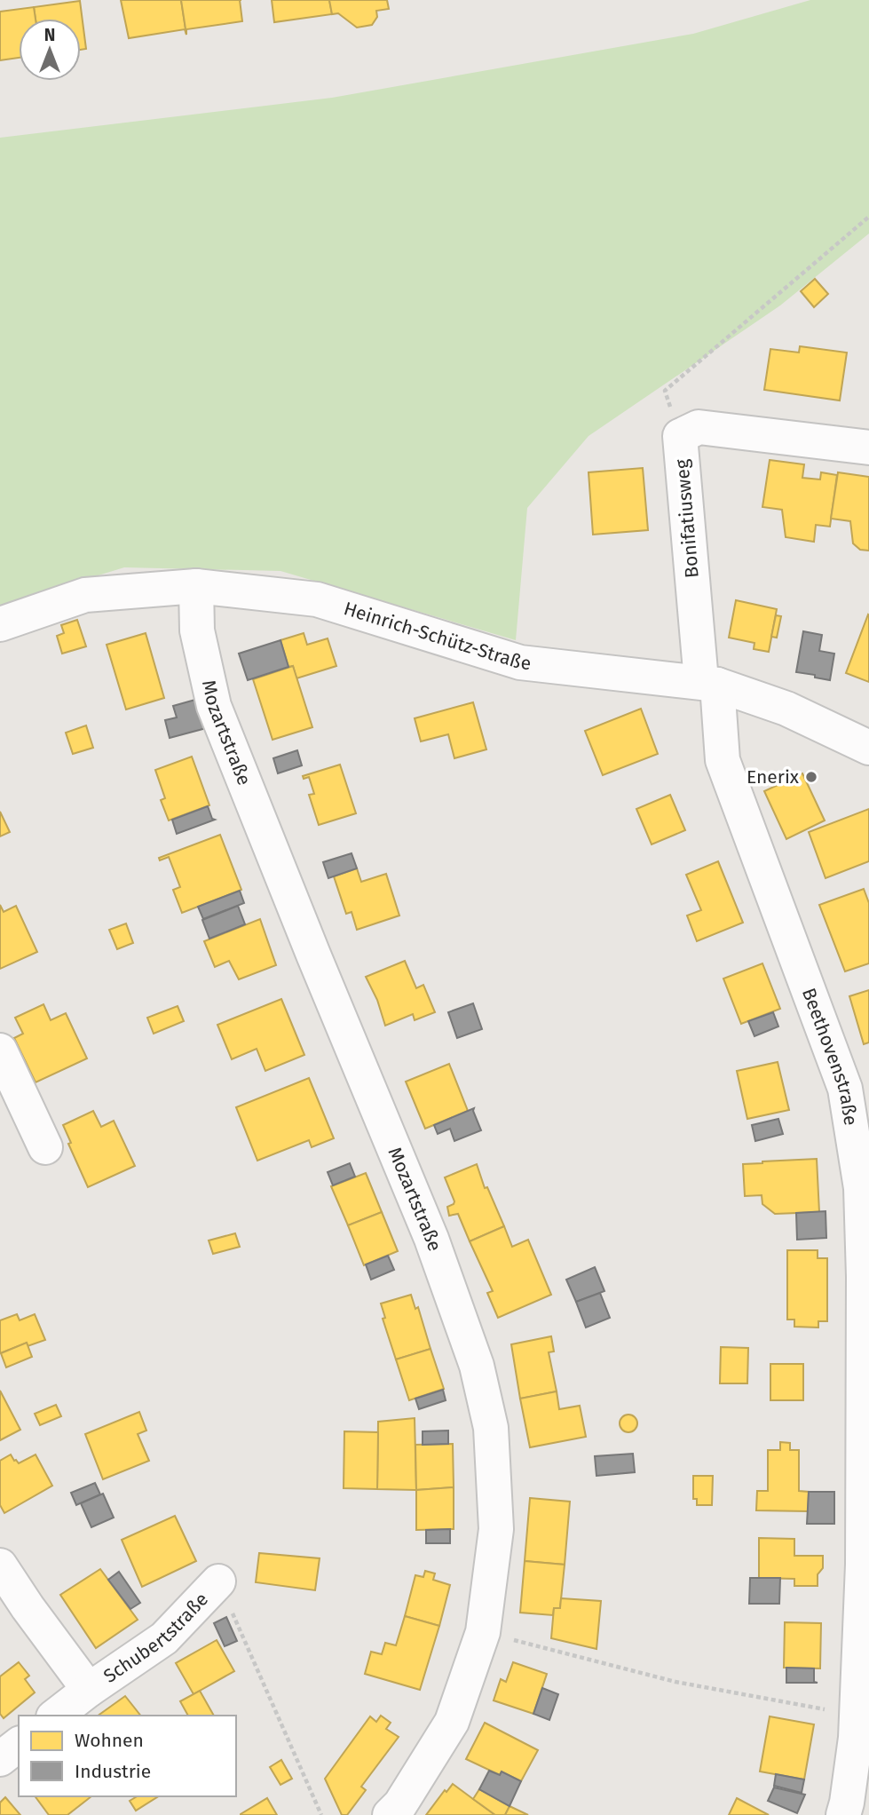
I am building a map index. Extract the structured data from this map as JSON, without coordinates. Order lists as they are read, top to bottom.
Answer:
{
  "streets": {
    "street": [
      "Bonifatiusweg",
      "Heinrich-Schütz-Straße",
      "Mozartstraße",
      "Beethovenstraße",
      "Schubertstraße"
    ]
  },
  "crossings": [
    ["Bonifatiusweg", "Heinrich-Schütz-Straße"],
    ["Bonifatiusweg", "Beethovenstraße"],
    ["Heinrich-Schütz-Straße", "Mozartstraße"],
    ["Heinrich-Schütz-Straße", "Beethovenstraße"]
  ],
  "places": ["Enerix"],
  "legend": ["Wohnen", "Industrie"],
  "north": "top"
}
